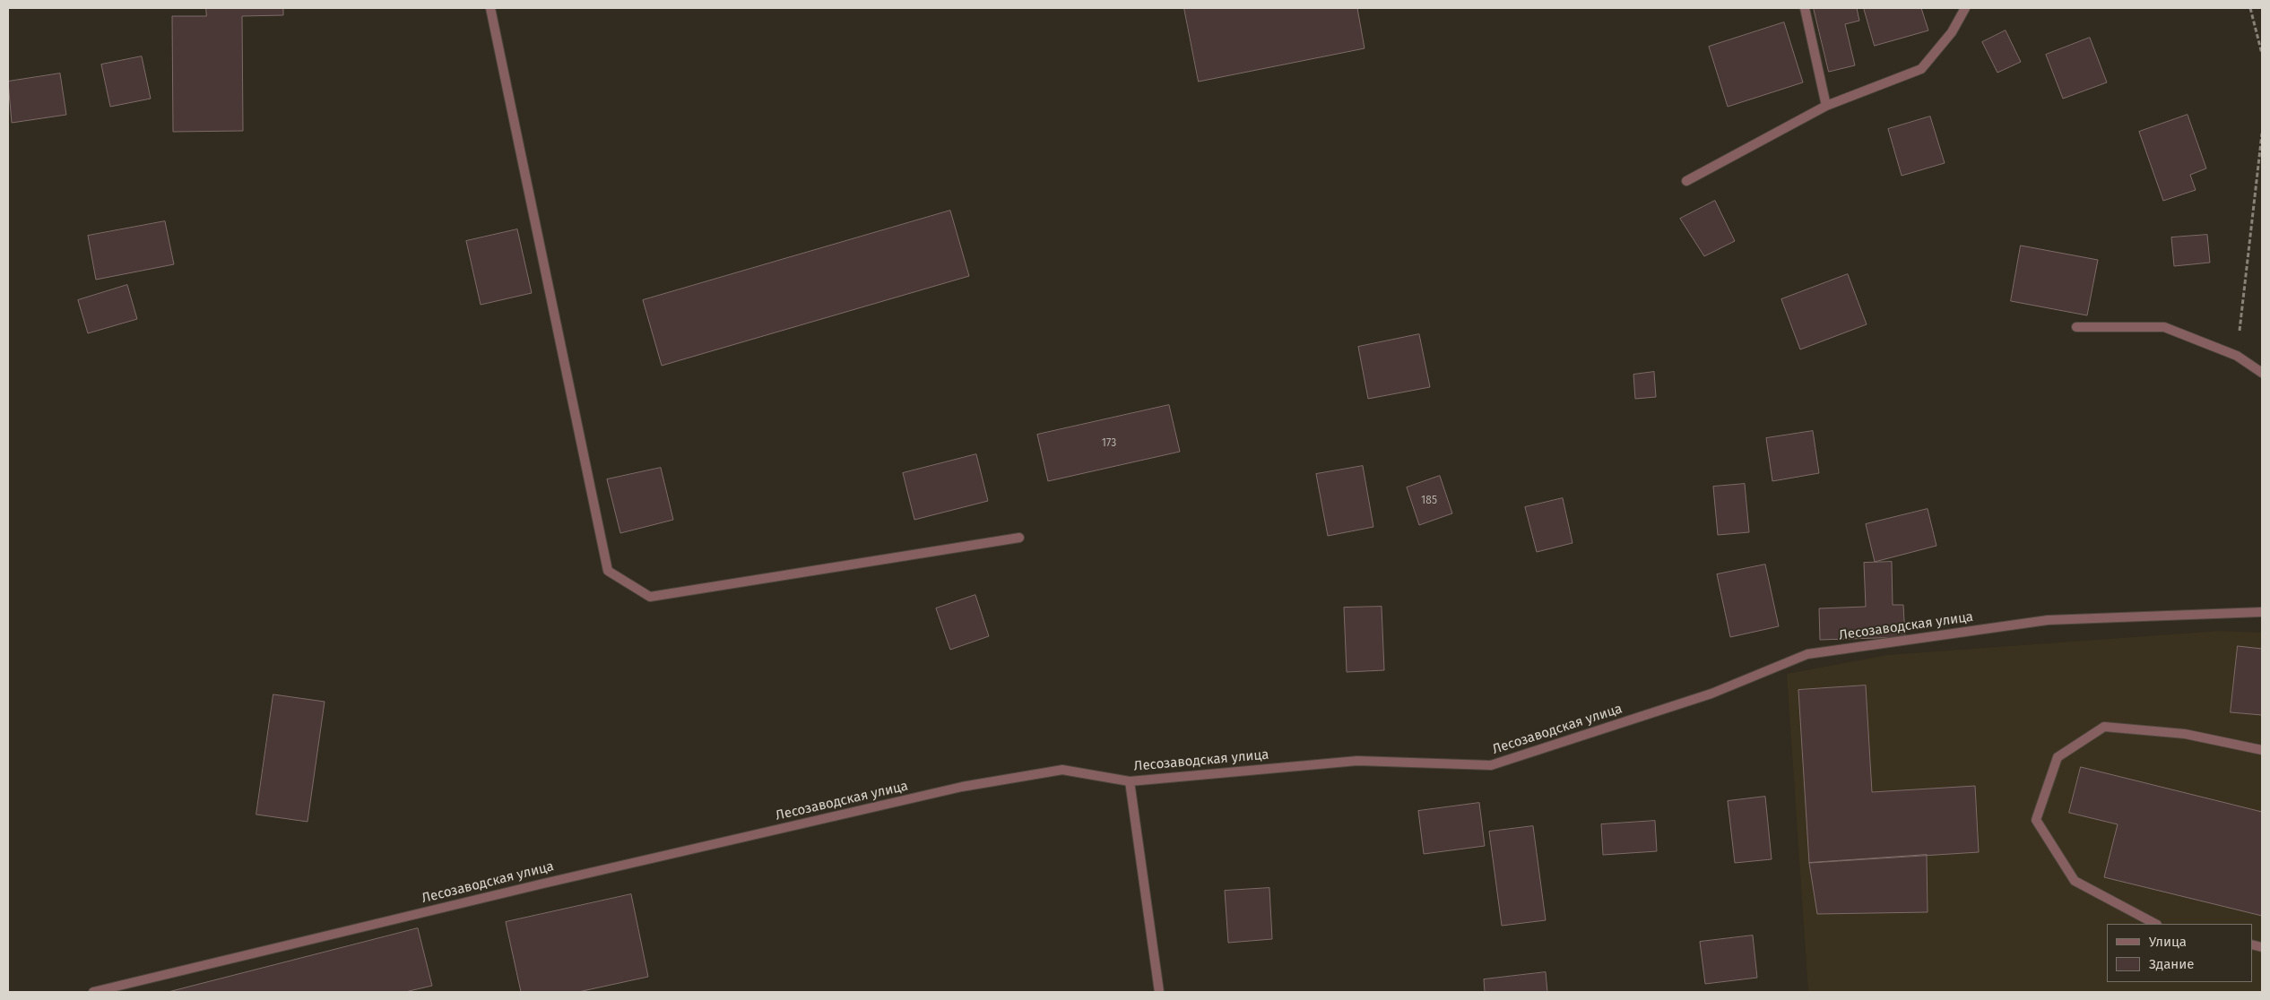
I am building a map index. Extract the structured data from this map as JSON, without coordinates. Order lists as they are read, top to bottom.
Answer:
{
  "streets": {
    "street": ["Лесозаводская улица"]
  },
  "house_numbers": ["173", "185"],
  "legend": ["Улица", "Здание"]
}
